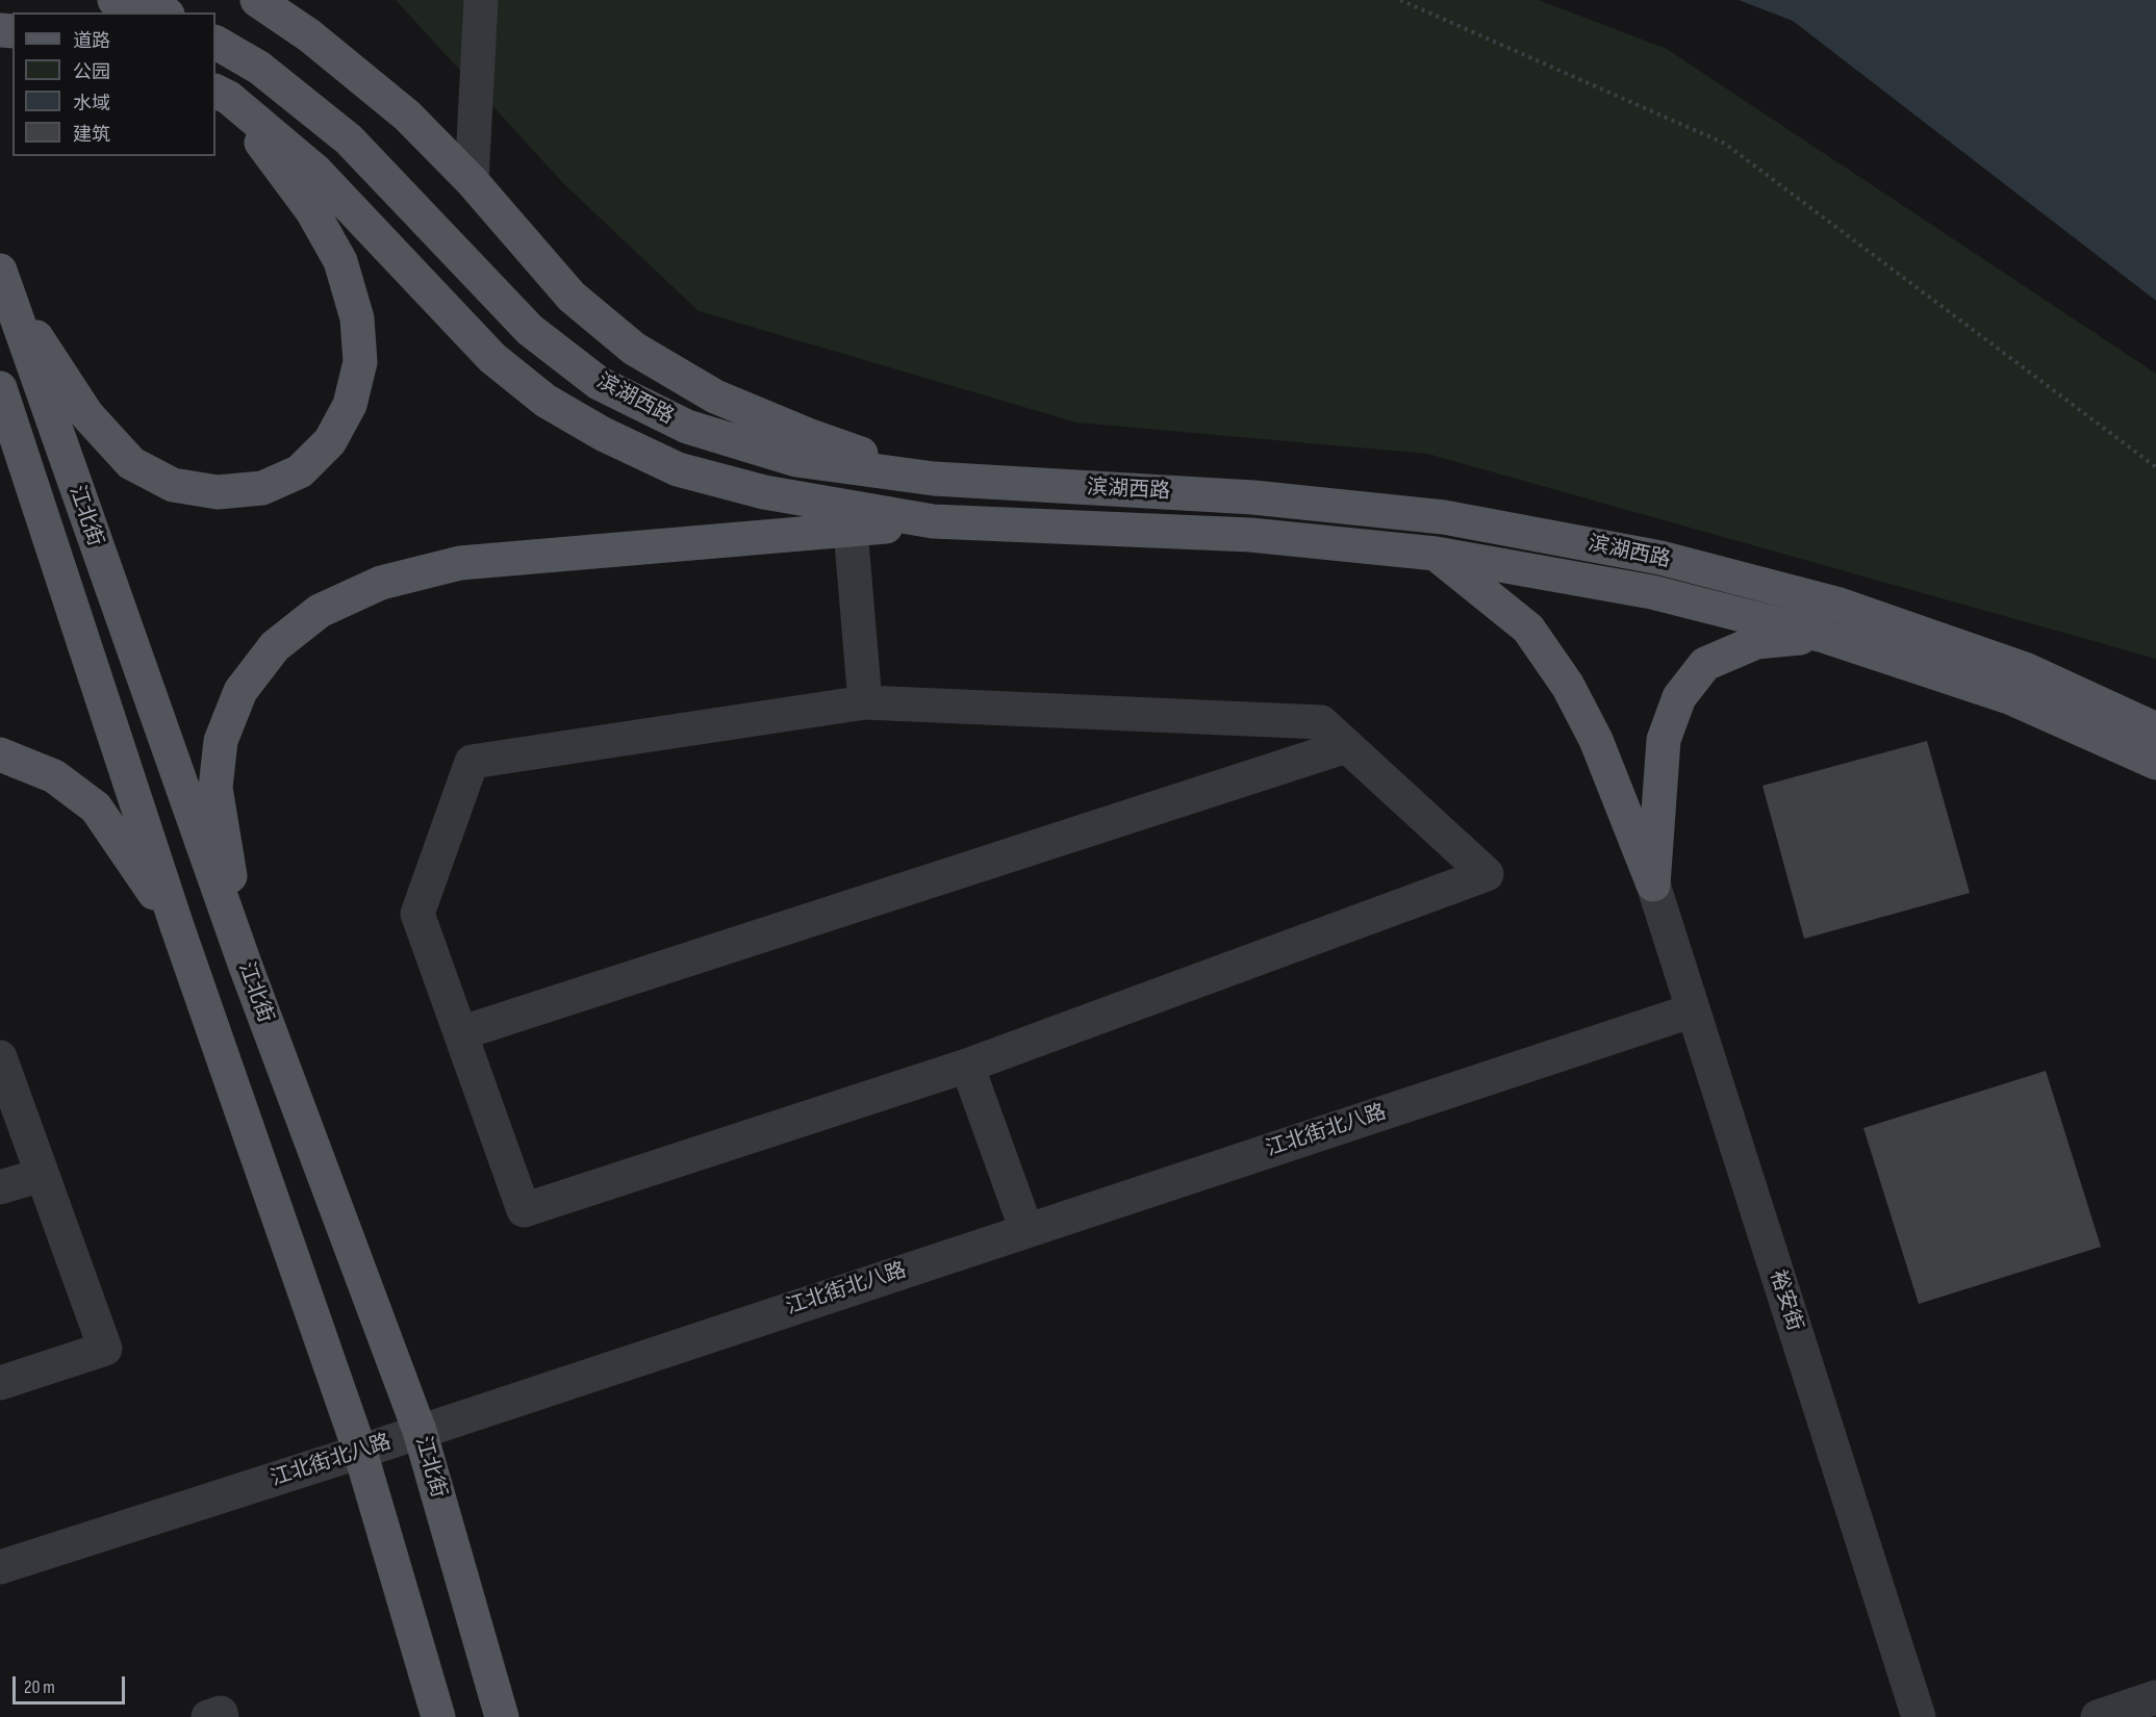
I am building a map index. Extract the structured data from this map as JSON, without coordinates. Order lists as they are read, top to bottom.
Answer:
{
  "streets": {
    "main road": ["滨湖西路", "江北街"],
    "street": ["江北街北八路", "裕安街"]
  },
  "crossings": [
    ["江北街", "江北街北八路"],
    ["江北街北八路", "裕安街"]
  ],
  "legend": [
    "道路",
    "公园",
    "水域",
    "建筑"
  ],
  "scale_bar": "20 m"
}
